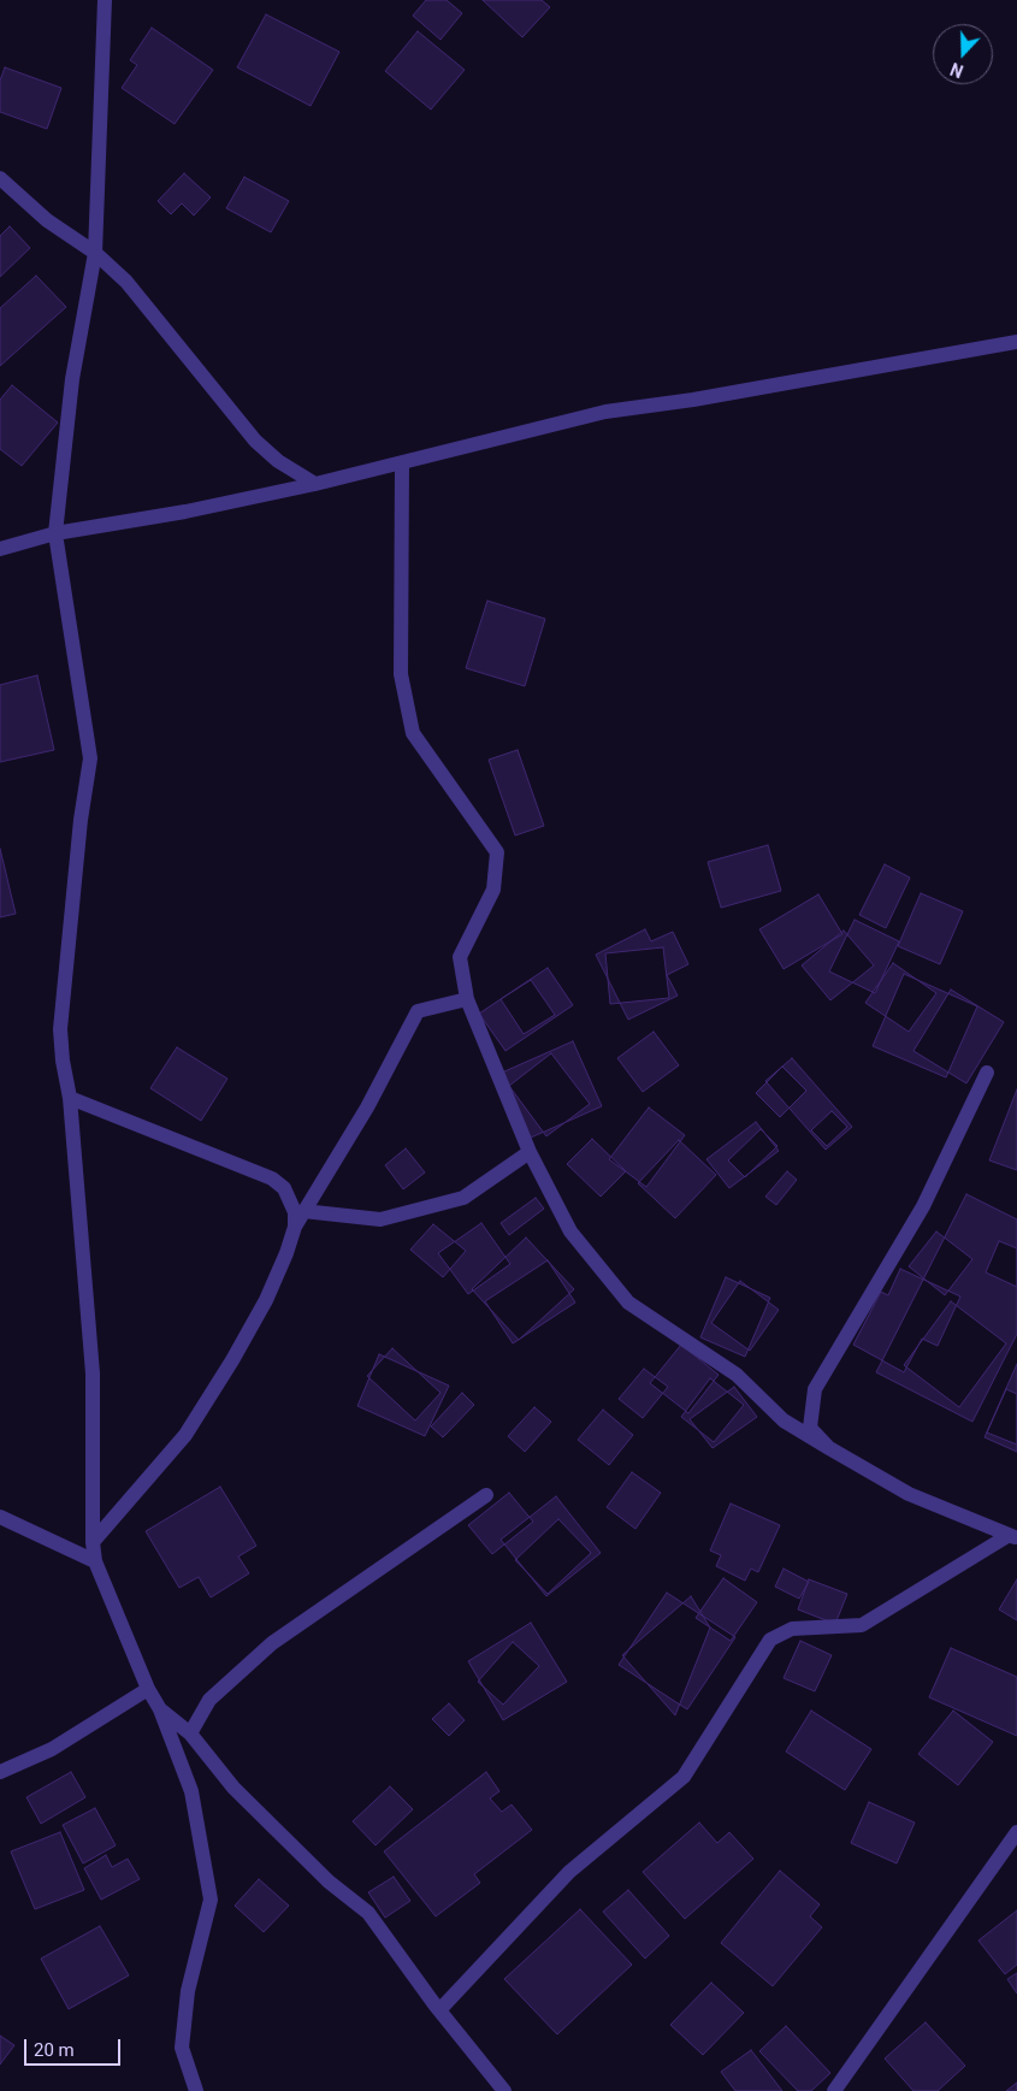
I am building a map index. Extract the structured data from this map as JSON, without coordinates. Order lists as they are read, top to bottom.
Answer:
{
  "scale_bar": "20 m",
  "north": "bottom"
}
